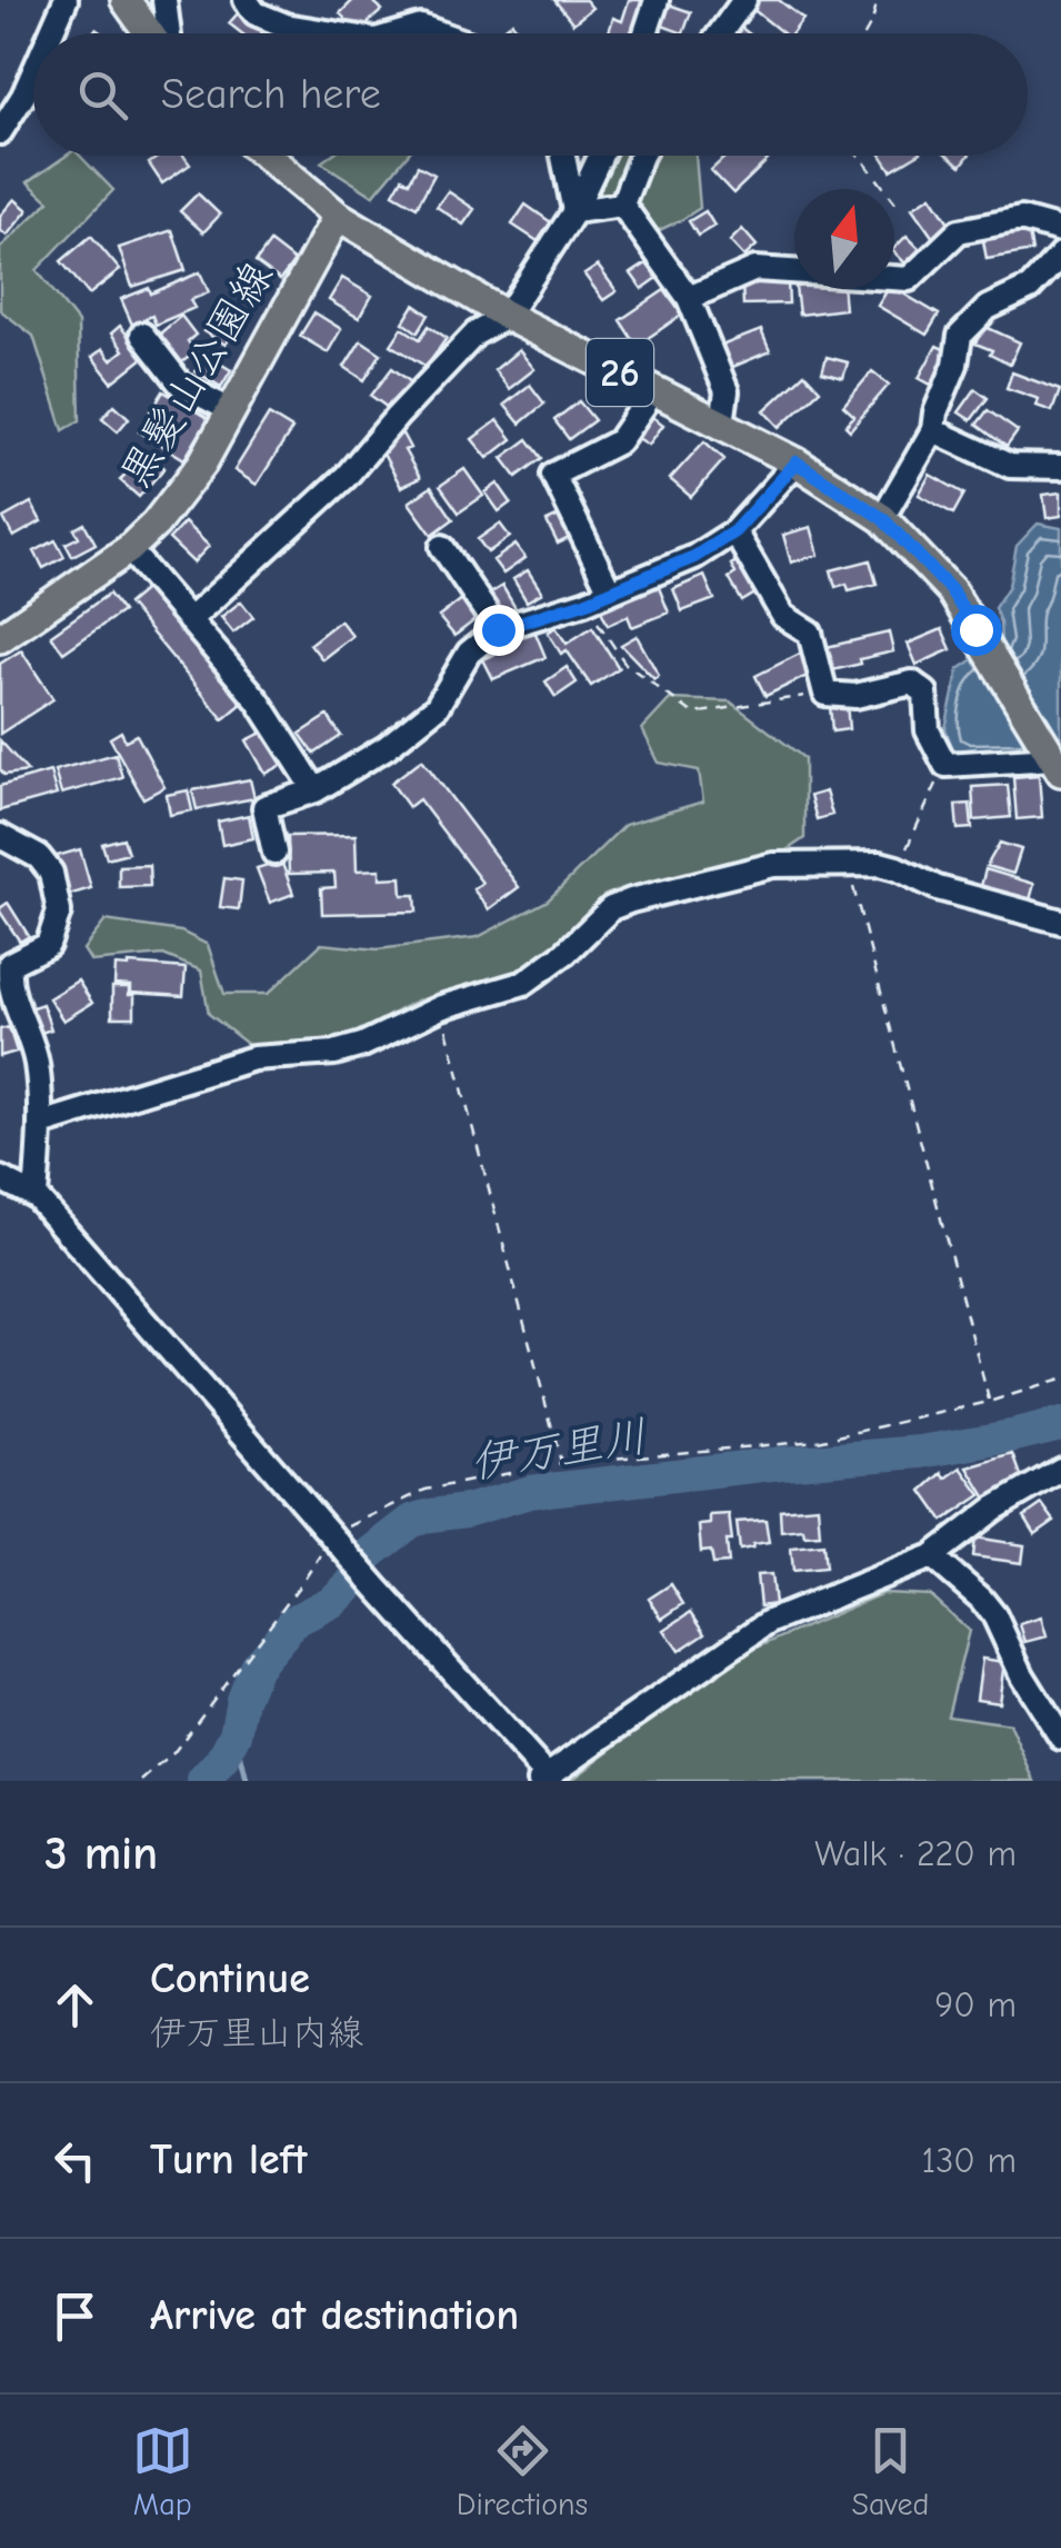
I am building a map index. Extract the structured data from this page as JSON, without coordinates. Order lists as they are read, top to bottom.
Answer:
{
  "streets": {
    "main road": ["26", "黒髪山公園線"]
  },
  "crossings": [
    ["26", "黒髪山公園線"]
  ],
  "water": ["伊万里川"],
  "north": "top",
  "page": {
    "search": "Search here",
    "heading": ["3 min", "Walk · 220 m"],
    "list": [
      ["Continue", "伊万里山内線", "90 m"],
      ["Turn left", "130 m"],
      "Arrive at destination"
    ],
    "nav": ["Map", "Directions", "Saved"]
  }
}
